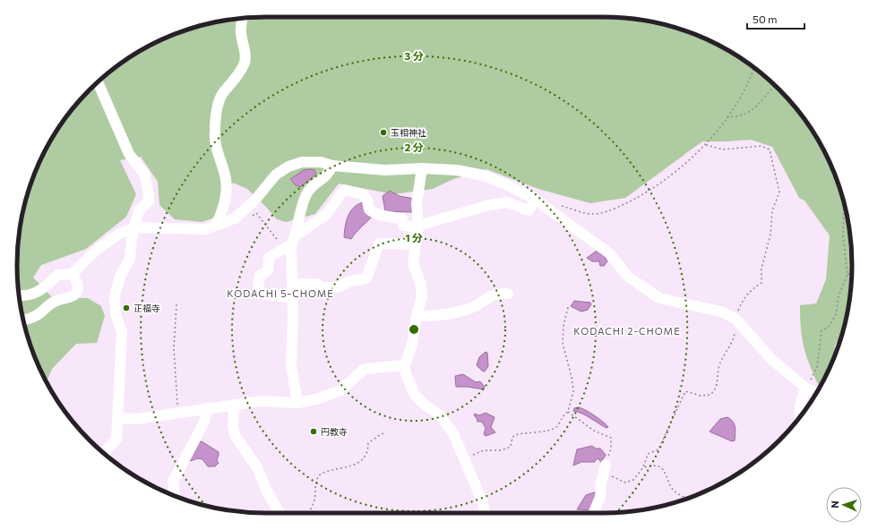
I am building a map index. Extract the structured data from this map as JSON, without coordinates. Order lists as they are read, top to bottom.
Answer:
{
  "districts": ["KODACHI 5-CHOME", "KODACHI 2-CHOME"],
  "places": ["玉相神社", "正福寺", "円教寺"],
  "scale_bar": "50 m",
  "north": "left",
  "rings": ["3 分", "2 分", "1 分"]
}
